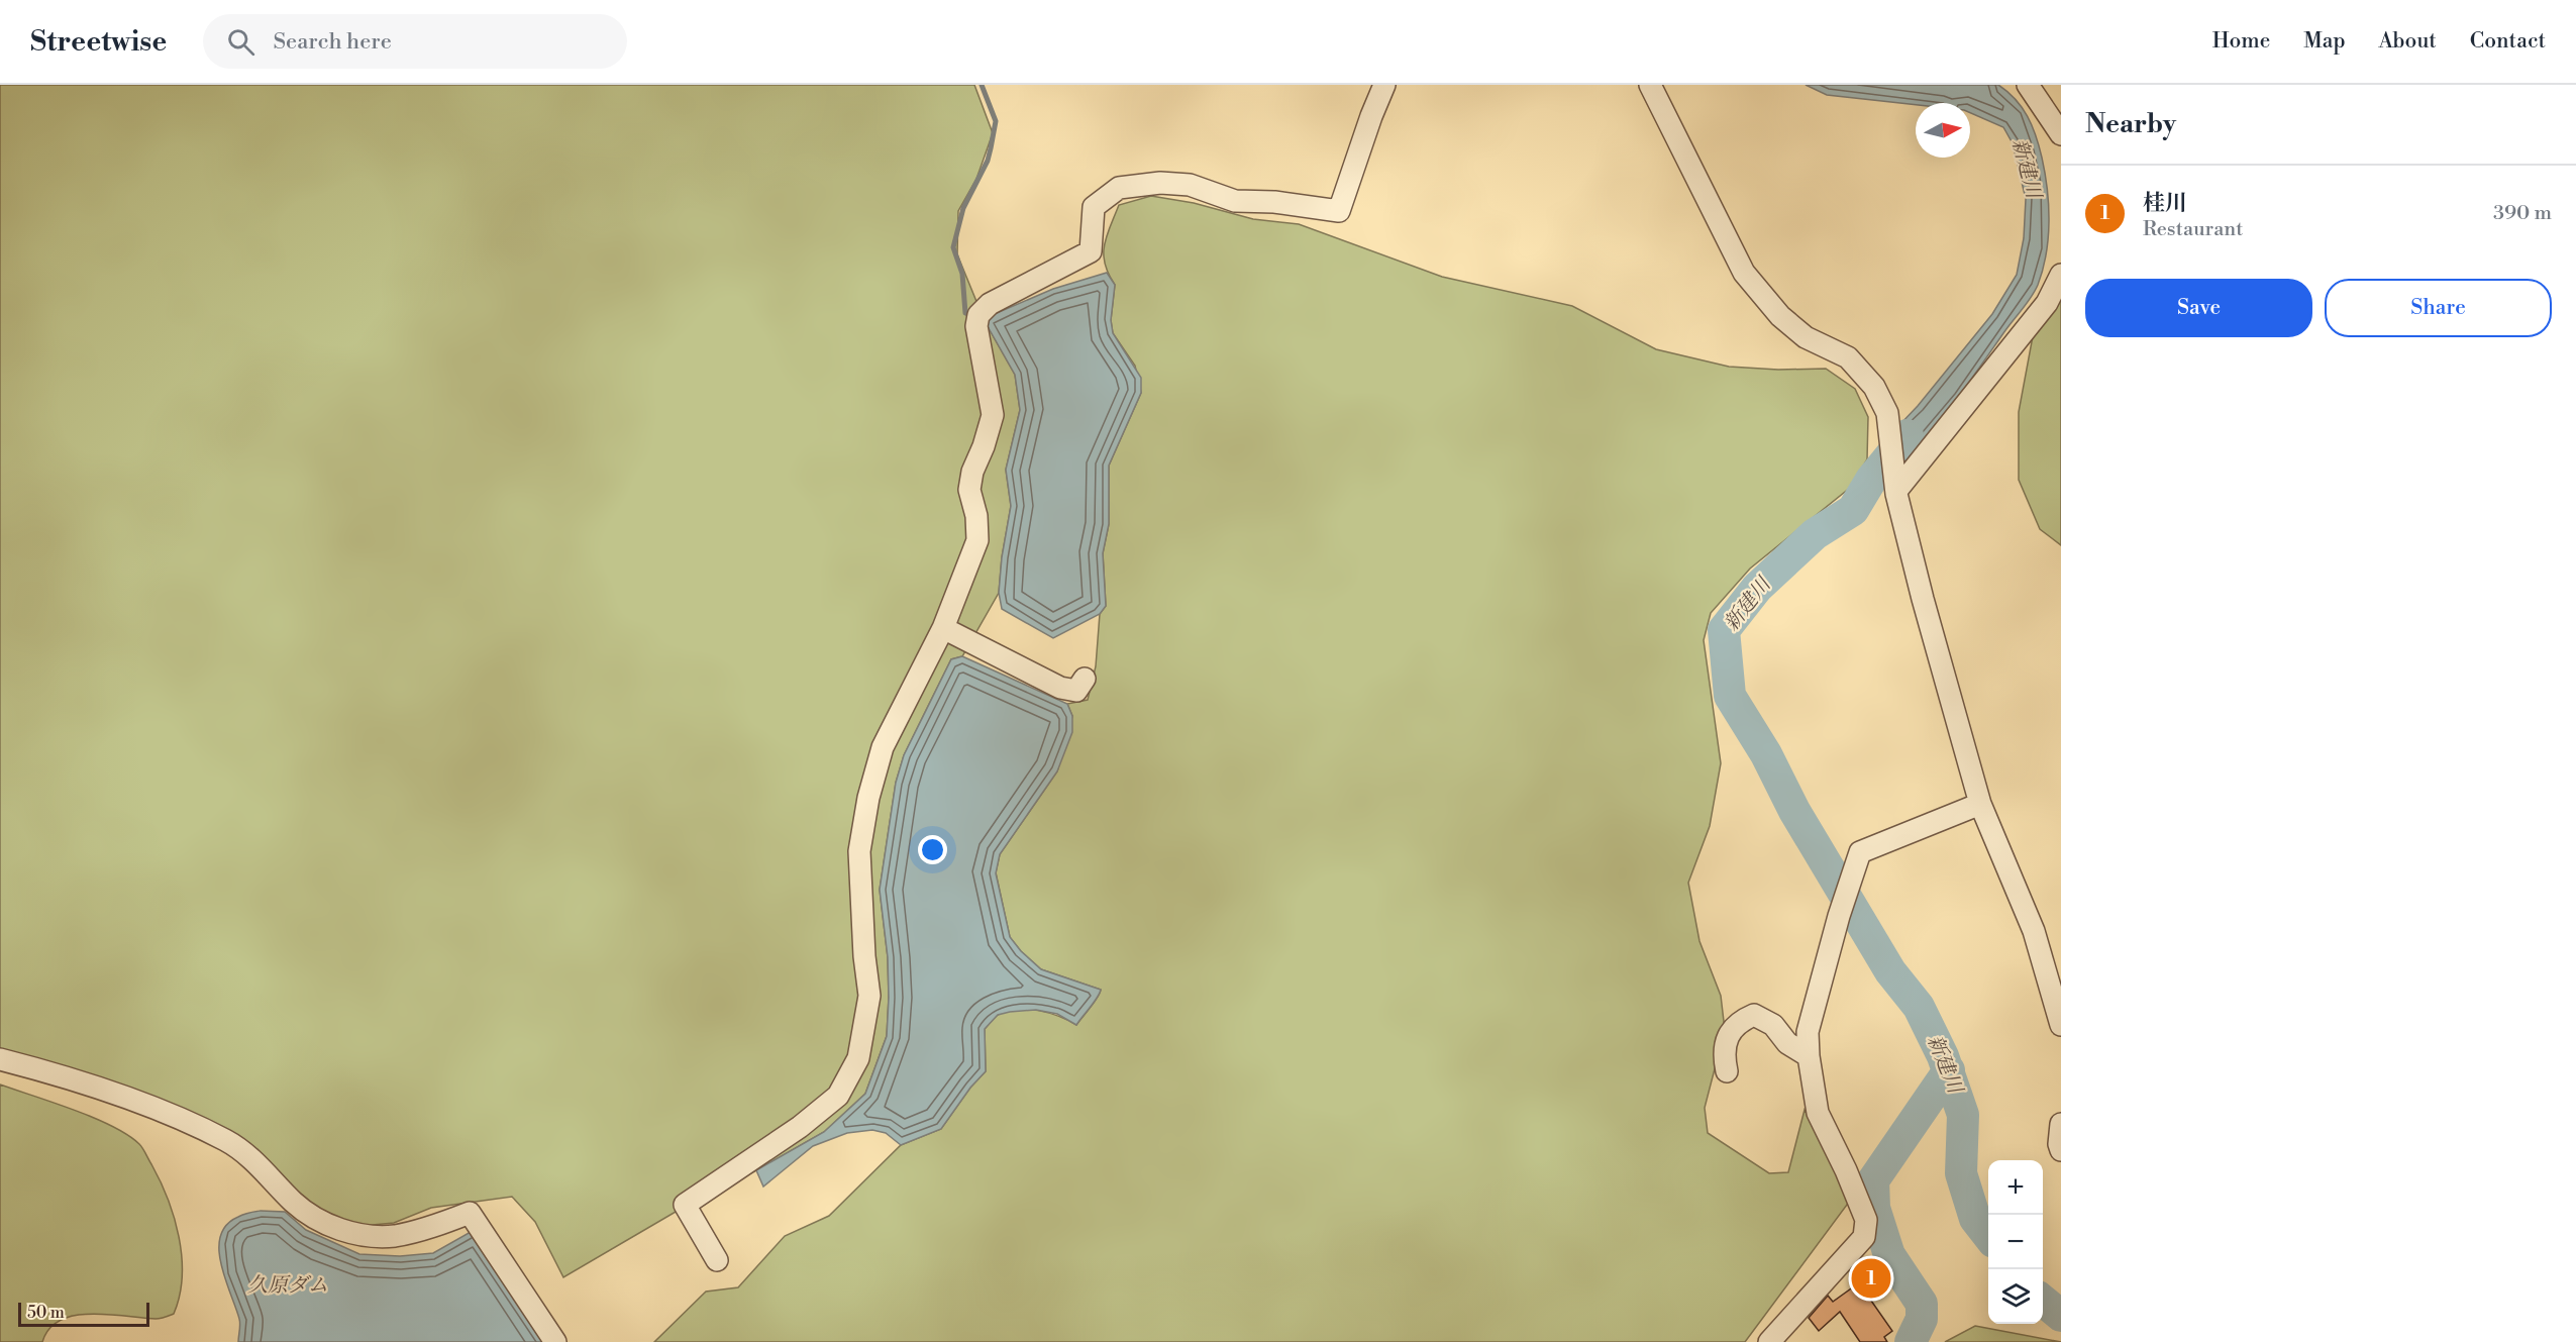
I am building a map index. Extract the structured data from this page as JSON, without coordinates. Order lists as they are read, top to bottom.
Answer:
{
  "water": ["新建川", "久原ダム"],
  "scale_bar": "50 m",
  "north": "right",
  "page": {
    "header": "Streetwise",
    "search": "Search here",
    "nav": [
      "Home",
      "Map",
      "About",
      "Contact"
    ],
    "heading": "Nearby",
    "list": [
      {
        "mark": "1",
        "name": "桂川",
        "note": "Restaurant",
        "value": "390 m"
      }
    ],
    "buttons": ["Save", "Share"],
    "map_buttons": ["+", "−"],
    "pins": "1",
    "scale": "50 m"
  }
}
